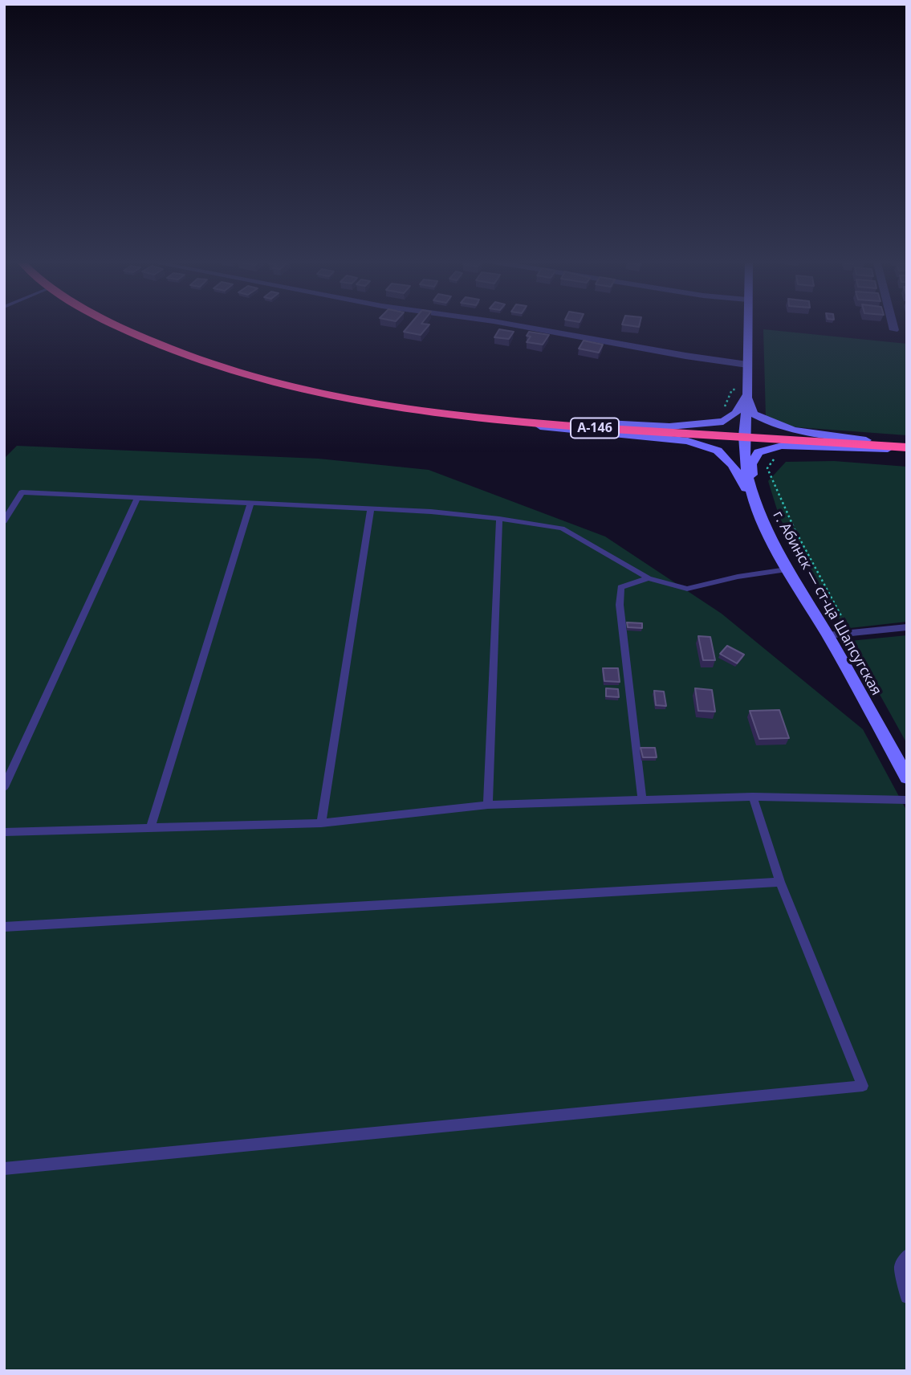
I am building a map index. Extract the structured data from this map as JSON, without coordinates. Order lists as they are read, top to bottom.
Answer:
{
  "streets": {
    "highway": ["А-146"],
    "main road": ["г. Абинск — ст-ца Шапсугская"]
  },
  "crossings": [
    ["А-146", "г. Абинск — ст-ца Шапсугская"]
  ]
}
